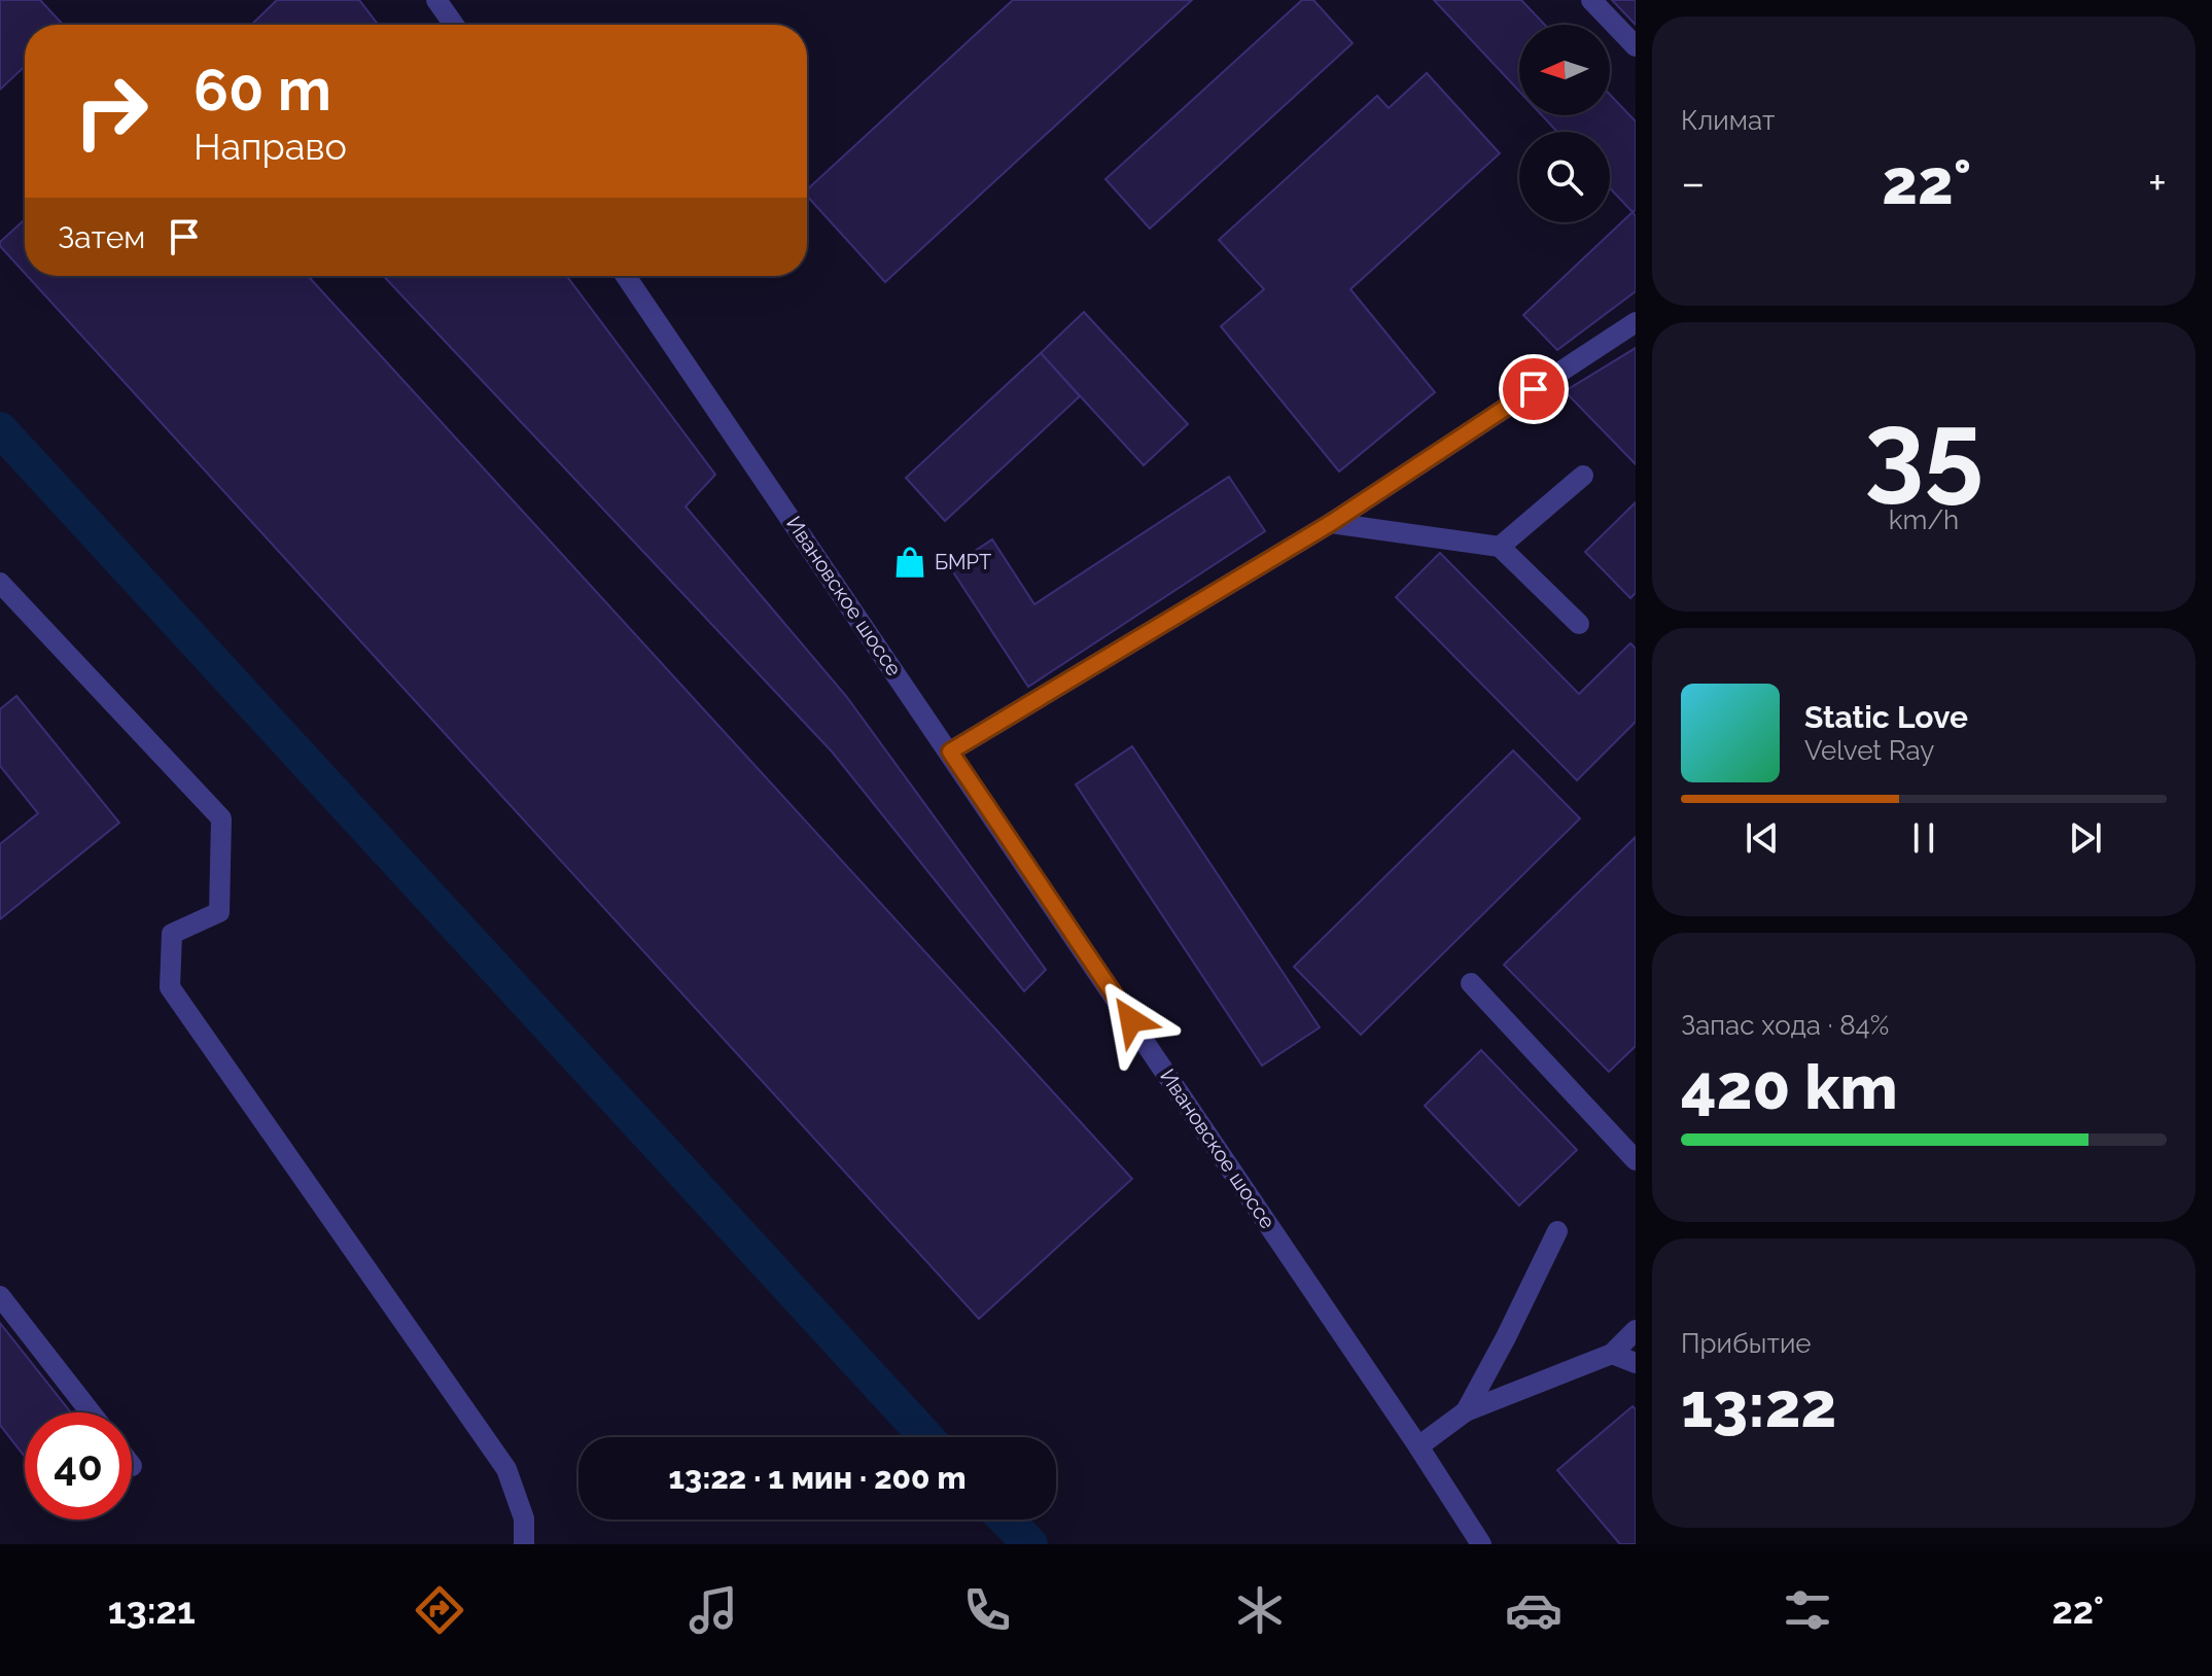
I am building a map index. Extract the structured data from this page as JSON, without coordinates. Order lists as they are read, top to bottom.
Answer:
{
  "streets": {
    "street": ["Ивановское шоссе"]
  },
  "places": {
    "shop": ["БМРТ"]
  },
  "north": "left",
  "page": {
    "tile": [
      "Климат",
      ["35", "km/h"],
      ["Запас хода · 84%", "420 km"],
      ["Прибытие", "13:22"]
    ],
    "turn": ["60 m", "Направо"],
    "heat": ["−", "22°", "+"],
    "then": "Затем",
    "song": ["Static Love", "Velvet Ray"],
    "limit": "40",
    "trip": "13:22 · 1 мин · 200 m",
    "tabs": ["13:21", "22°"]
  }
}
